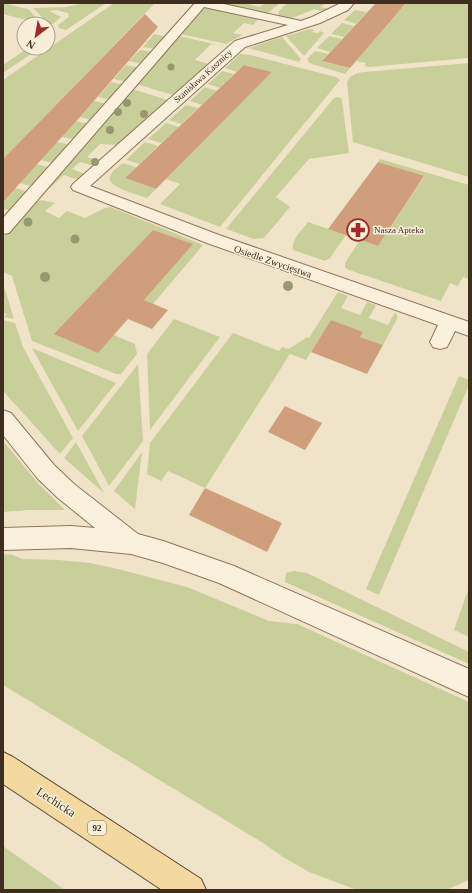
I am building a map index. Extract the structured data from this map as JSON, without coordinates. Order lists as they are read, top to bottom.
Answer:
{
  "streets": {
    "main road": ["Lechicka", "92"],
    "street": ["Stanisława Kasznicy", "Osiedle Zwycięstwa"]
  },
  "crossings": [
    ["Stanisława Kasznicy", "Osiedle Zwycięstwa"]
  ],
  "places": {
    "pharmacy": ["Nasza Apteka"]
  },
  "north": "bottom left"
}
